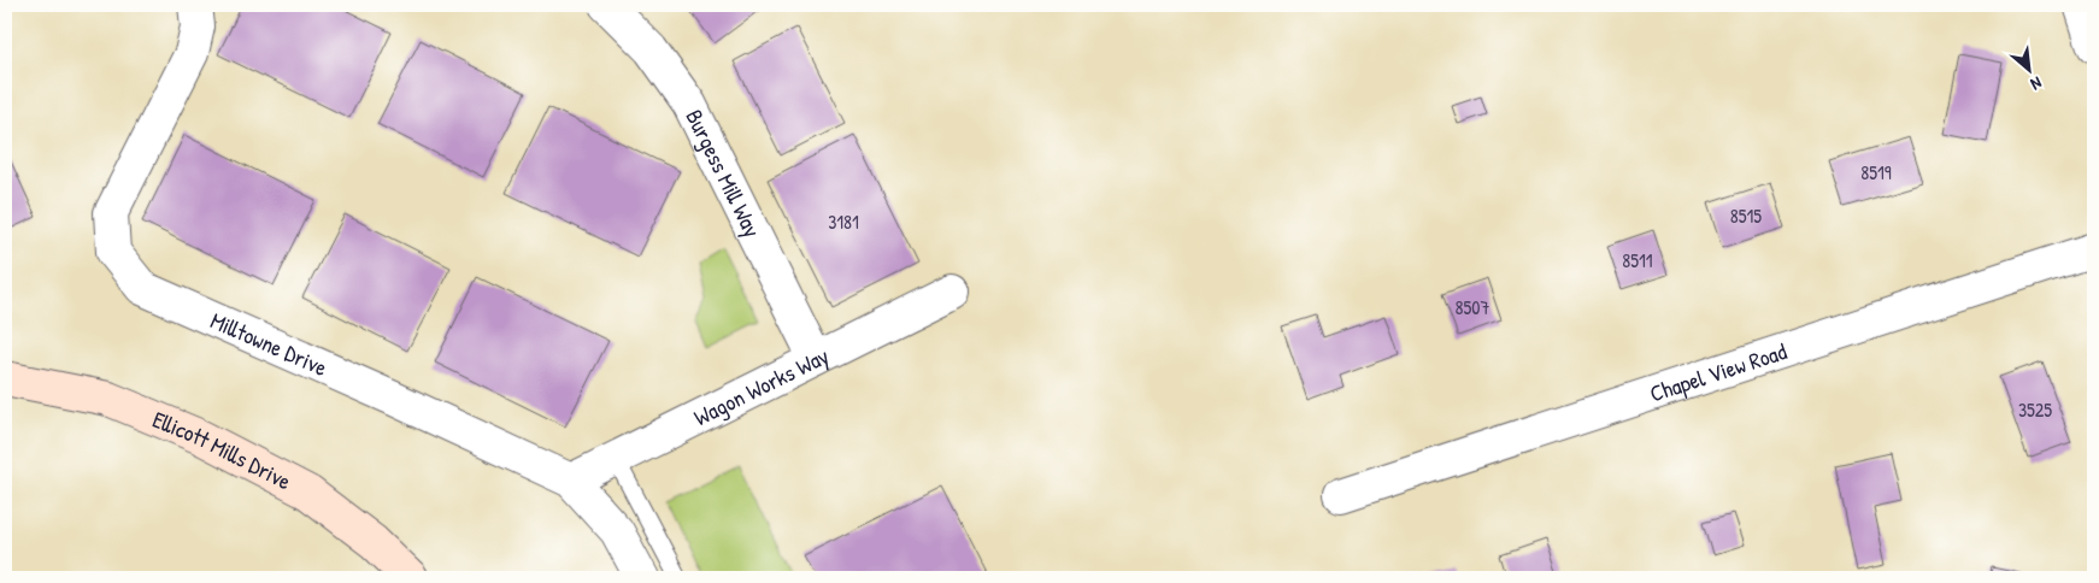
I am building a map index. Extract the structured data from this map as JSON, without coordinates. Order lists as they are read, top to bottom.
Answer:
{
  "streets": {
    "main road": ["Ellicott Mills Drive"],
    "street": [
      "Burgess Mill Way",
      "Milltowne Drive",
      "Chapel View Road",
      "Wagon Works Way"
    ]
  },
  "crossings": [
    ["Burgess Mill Way", "Wagon Works Way"],
    ["Milltowne Drive", "Wagon Works Way"]
  ],
  "house_numbers": [
    "8519",
    "8515",
    "3181",
    "8511",
    "8507",
    "3525"
  ],
  "north": "bottom right"
}
